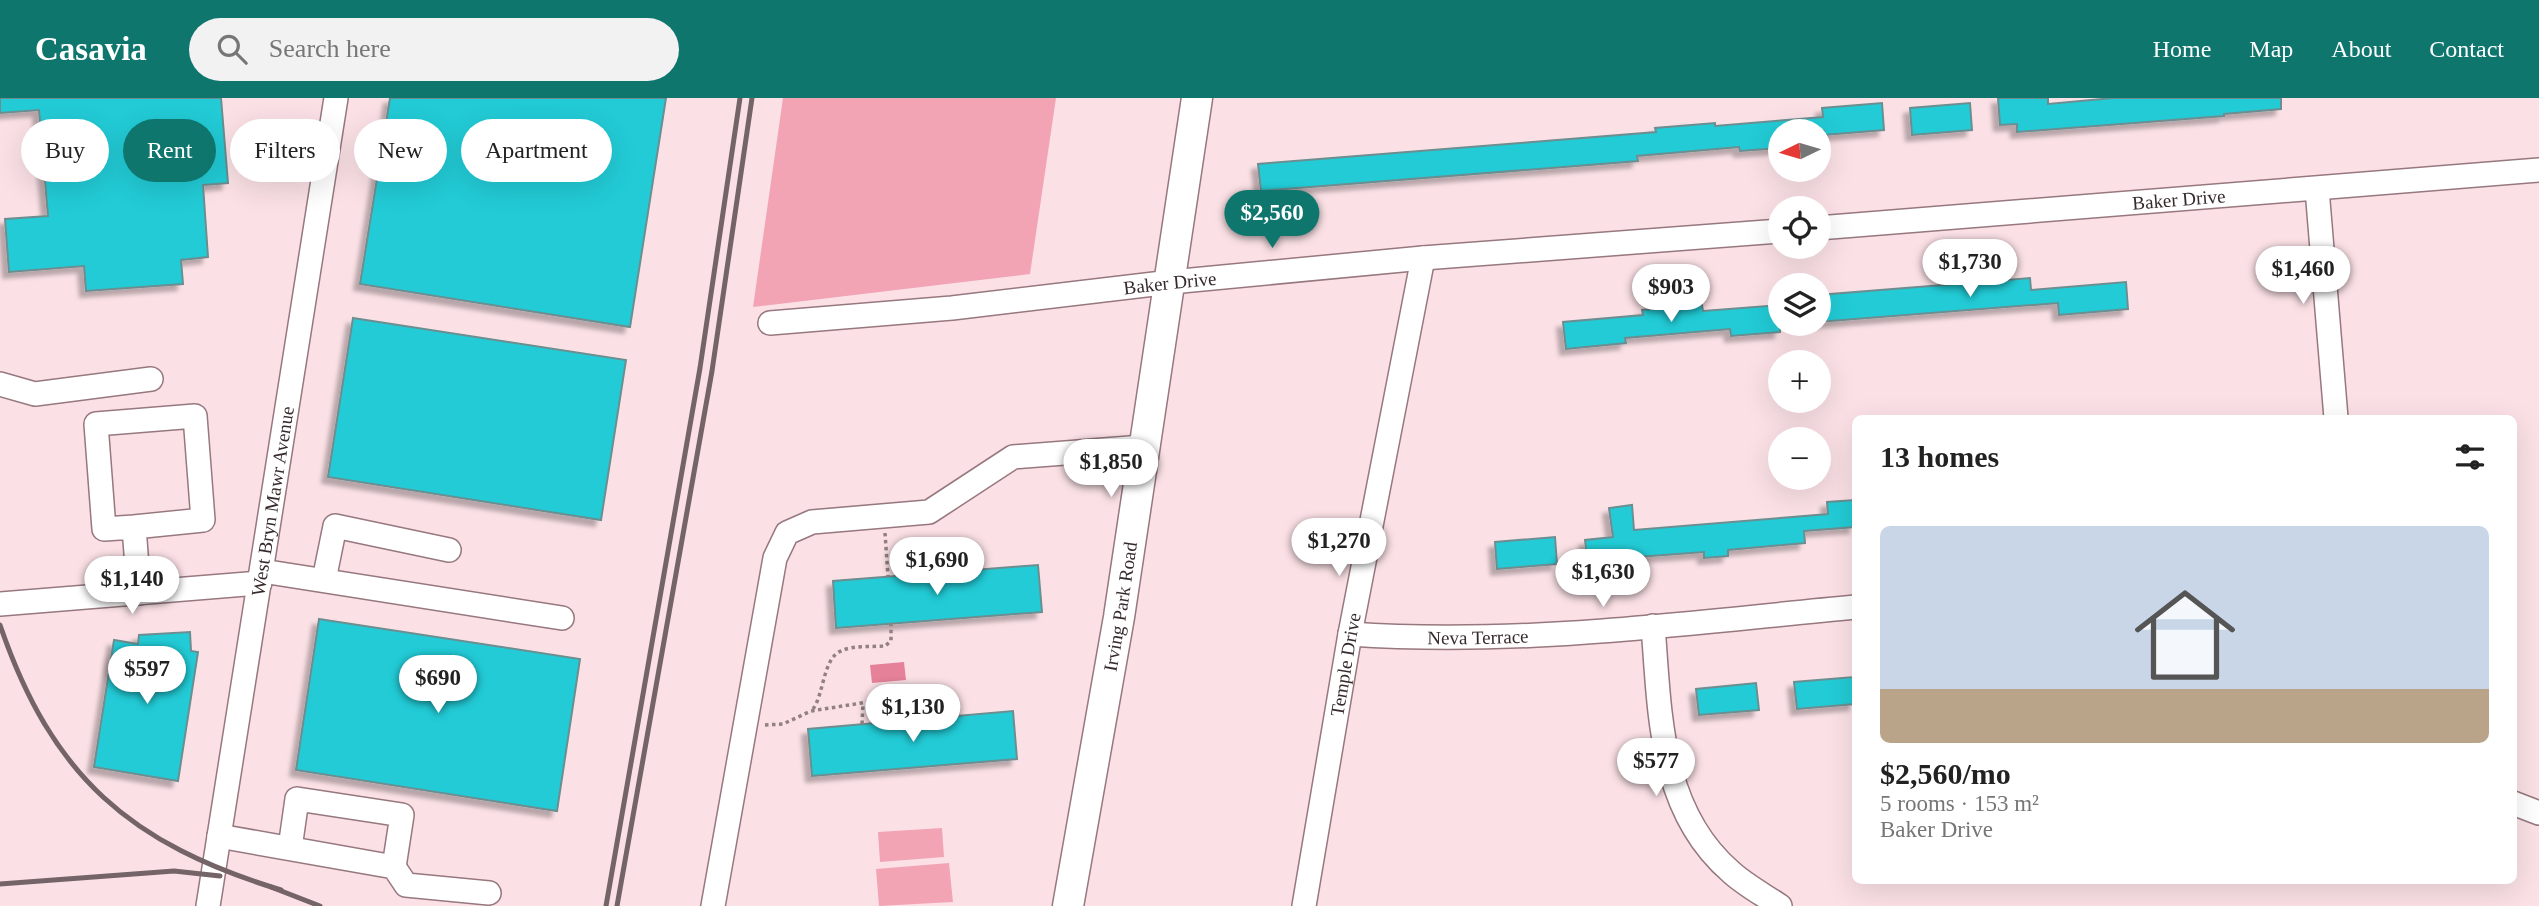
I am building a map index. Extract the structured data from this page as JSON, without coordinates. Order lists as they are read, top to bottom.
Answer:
{
  "streets": {
    "main road": ["Irving Park Road"],
    "street": [
      "Baker Drive",
      "West Bryn Mawr Avenue",
      "Neva Terrace",
      "Temple Drive"
    ]
  },
  "crossings": [
    ["Baker Drive", "Irving Park Road"],
    ["Baker Drive", "Temple Drive"],
    ["Neva Terrace", "Temple Drive"]
  ],
  "north": "left",
  "page": {
    "header": "Casavia",
    "search": "Search here",
    "nav": [
      "Home",
      "Map",
      "About",
      "Contact"
    ],
    "map_buttons": ["+", "−"],
    "chip": [
      "Buy",
      "Rent",
      "Filters",
      "New",
      "Apartment"
    ],
    "price": [
      "$2,560",
      "$1,730",
      "$1,460",
      "$903",
      "$1,850",
      "$1,270",
      "$1,690",
      "$1,630",
      "$1,140",
      "$597",
      "$690",
      "$1,130",
      "$577"
    ],
    "heading": "13 homes",
    "list": [
      {
        "name": "$2,560/mo",
        "note": "5 rooms · 153 m² · Baker Drive"
      }
    ]
  }
}
